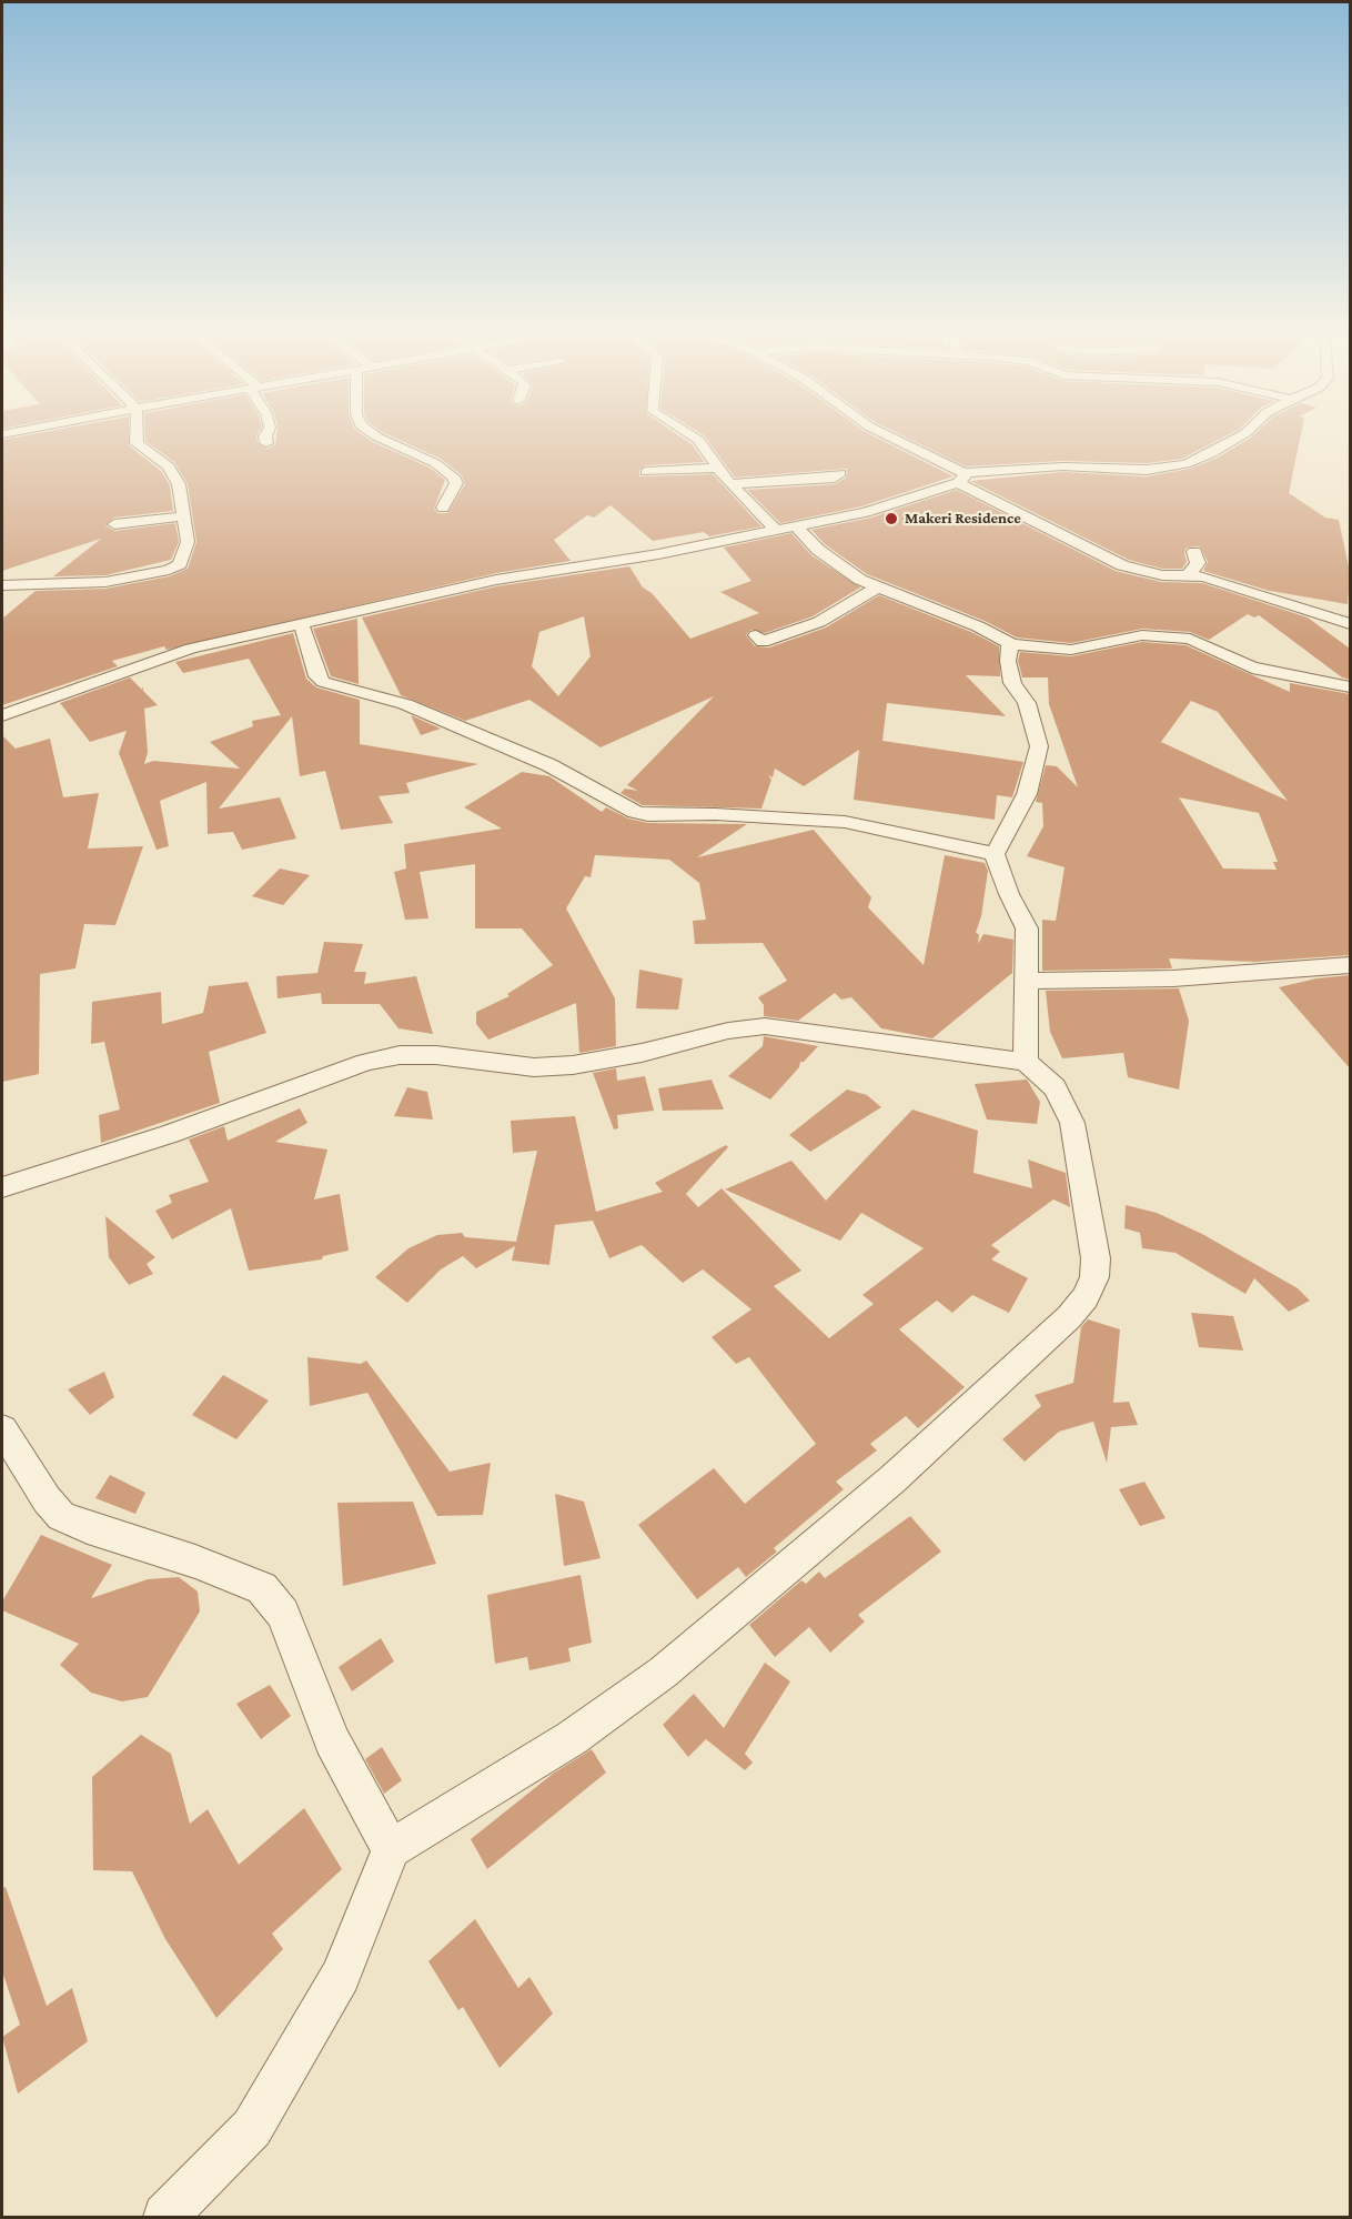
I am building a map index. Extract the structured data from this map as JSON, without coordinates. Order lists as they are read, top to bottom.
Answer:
{
  "places": ["Makeri Residence"]
}
